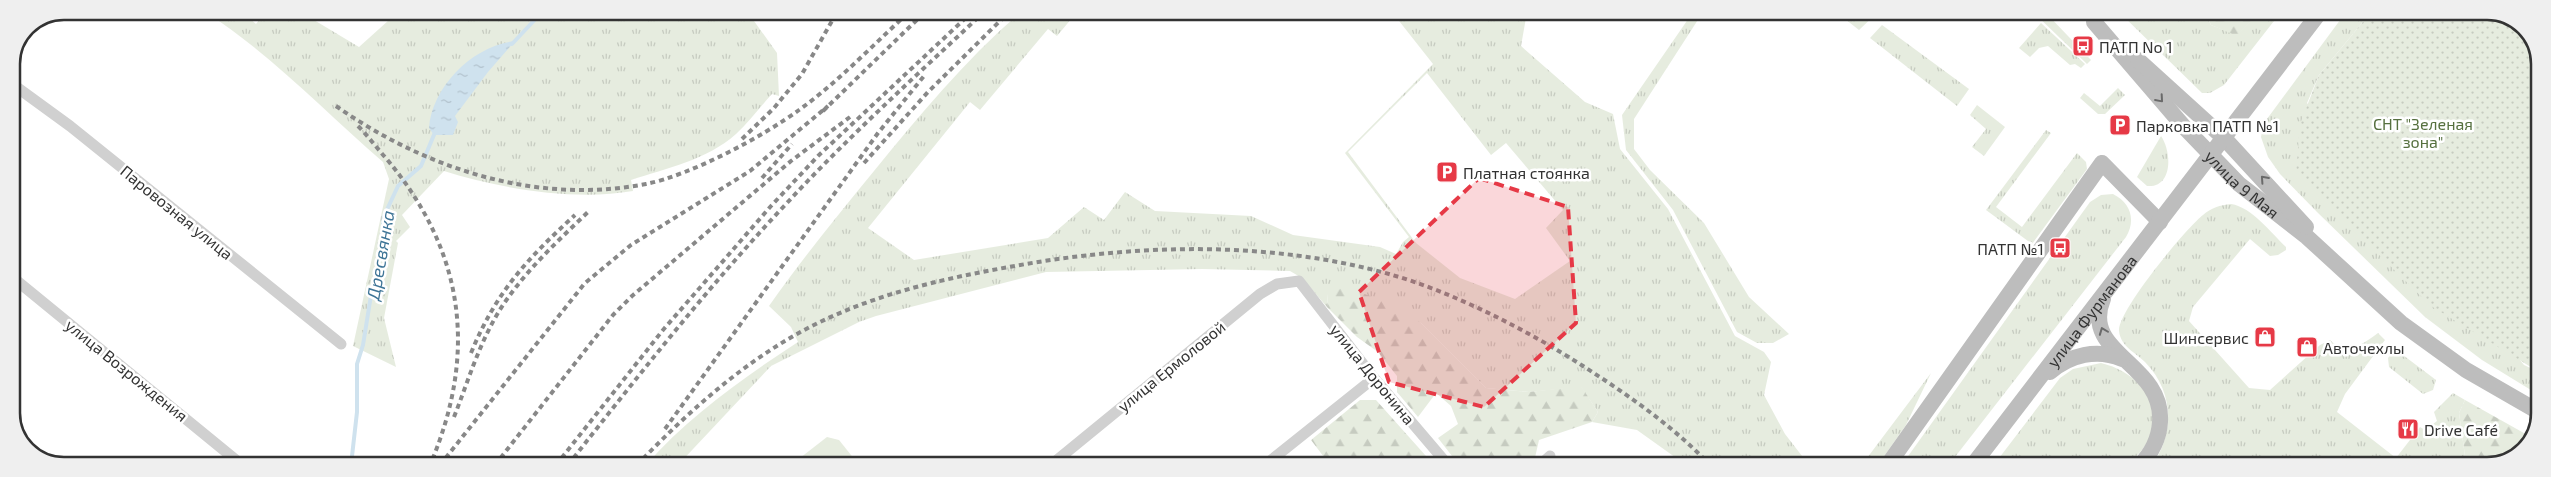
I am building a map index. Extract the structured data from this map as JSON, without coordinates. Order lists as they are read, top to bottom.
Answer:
{
  "streets": {
    "main road": ["улица 9 Мая", "улица Фурманова"],
    "street": [
      "Паровозная улица",
      "улица Ермоловой",
      "улица Возрождения",
      "улица Доронина"
    ]
  },
  "crossings": [
    ["улица 9 Мая", "улица Фурманова"],
    ["улица Ермоловой", "улица Доронина"]
  ],
  "water": ["Дресвянка"],
  "parks": ["СНТ \"Зеленая зона\""],
  "places": {
    "bus stop": ["ПАТП No 1", "ПАТП №1"],
    "parking": ["Парковка ПАТП №1", "Платная стоянка"],
    "shop": ["Шинсервис", "Авточехлы"],
    "restaurant": ["Drive Café"]
  }
}
